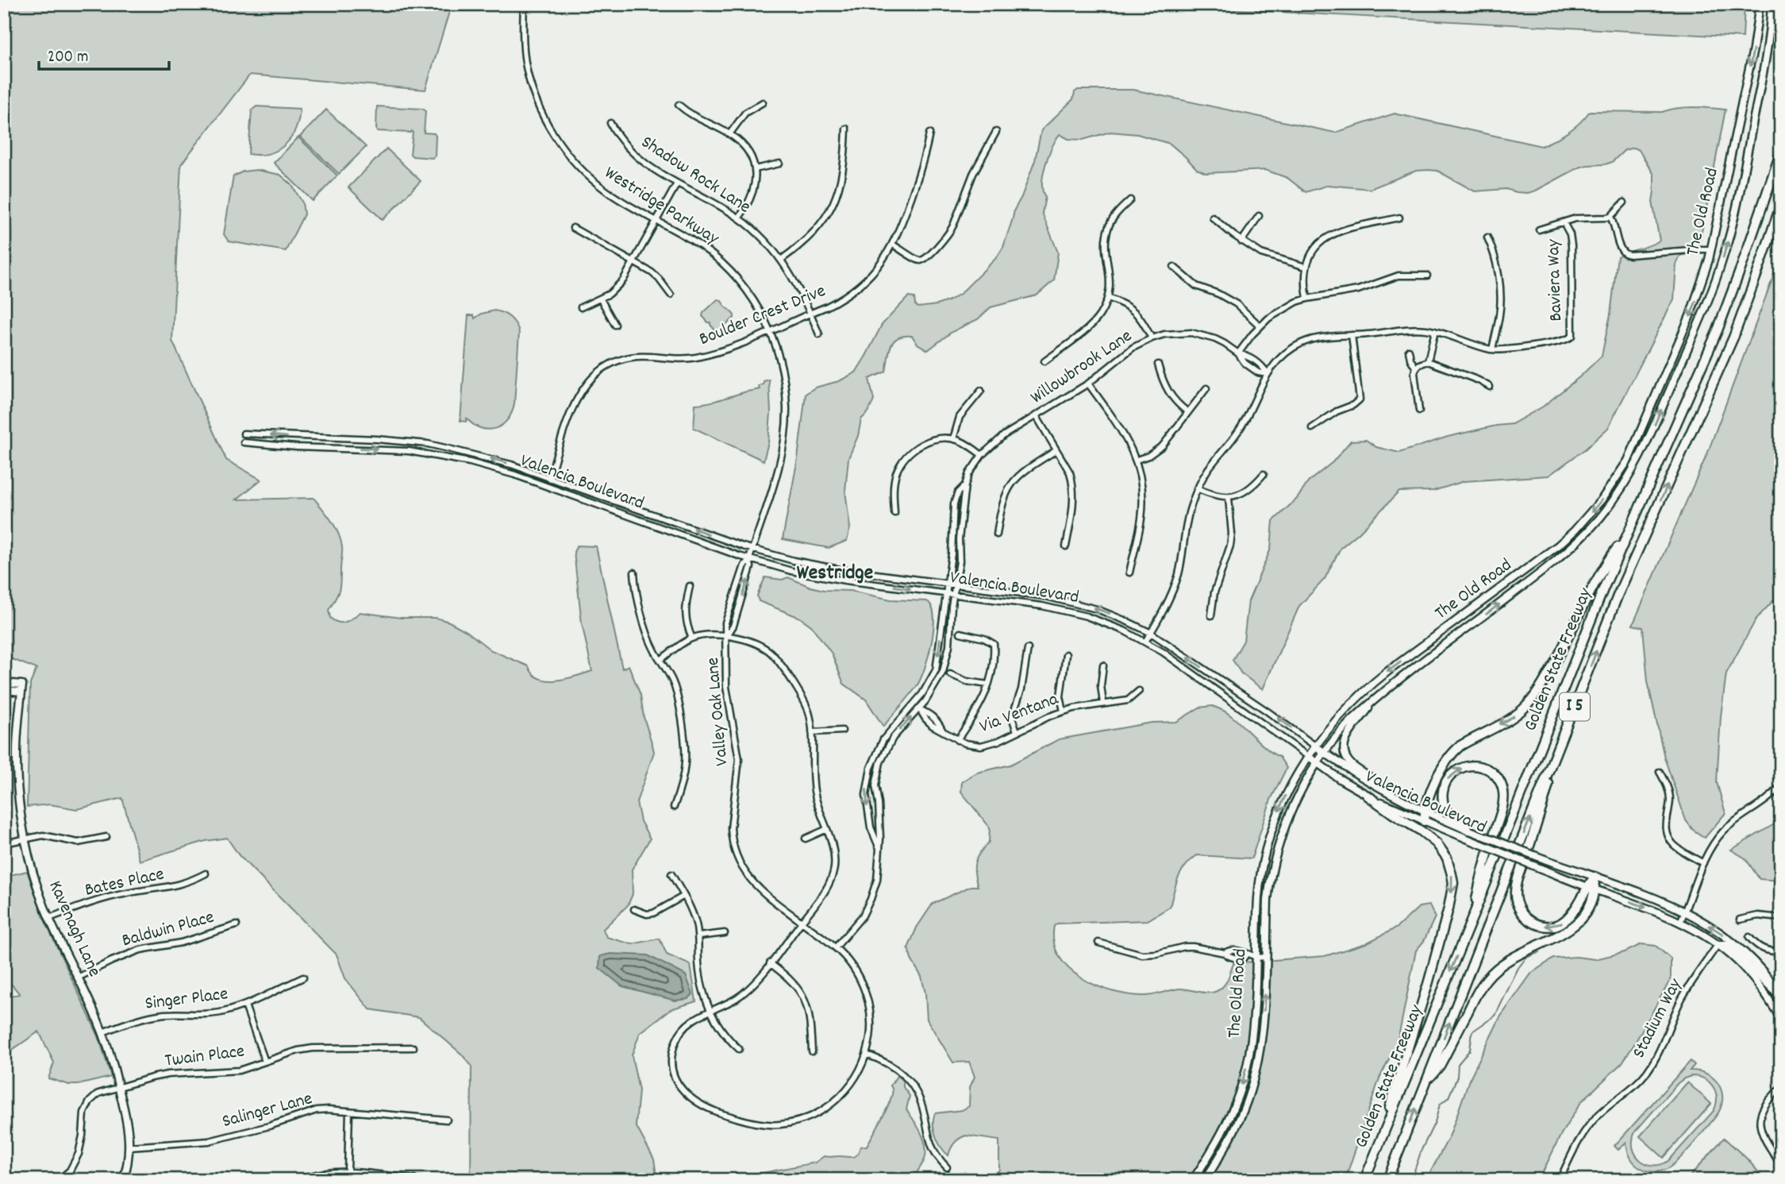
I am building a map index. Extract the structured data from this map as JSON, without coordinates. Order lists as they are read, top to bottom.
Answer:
{
  "streets": {
    "highway": ["Golden State Freeway", "I 5"],
    "main road": ["The Old Road", "Valencia Boulevard", "Kavenagh Lane"],
    "street": [
      "Shadow Rock Lane",
      "Westridge Parkway",
      "Baviera Way",
      "Boulder Crest Drive",
      "Willowbrook Lane",
      "Valley Oak Lane",
      "Via Ventana",
      "Bates Place",
      "Baldwin Place",
      "Singer Place",
      "Stadium Way",
      "Twain Place",
      "Salinger Lane"
    ]
  },
  "crossings": [
    ["Shadow Rock Lane", "Boulder Crest Drive"],
    ["Westridge Parkway", "Boulder Crest Drive"],
    ["Westridge Parkway", "Valencia Boulevard"],
    ["Westridge Parkway", "Valley Oak Lane"],
    ["The Old Road", "Valencia Boulevard"],
    ["Boulder Crest Drive", "Valencia Boulevard"],
    ["Willowbrook Lane", "Valencia Boulevard"],
    ["Willowbrook Lane", "Valley Oak Lane"],
    ["Willowbrook Lane", "Via Ventana"],
    ["Valencia Boulevard", "Valley Oak Lane"],
    ["Valencia Boulevard", "Stadium Way"],
    ["Bates Place", "Kavenagh Lane"],
    ["Kavenagh Lane", "Baldwin Place"],
    ["Kavenagh Lane", "Singer Place"],
    ["Kavenagh Lane", "Twain Place"],
    ["Kavenagh Lane", "Salinger Lane"]
  ],
  "districts": ["Westridge"],
  "scale_bar": "200 m"
}
